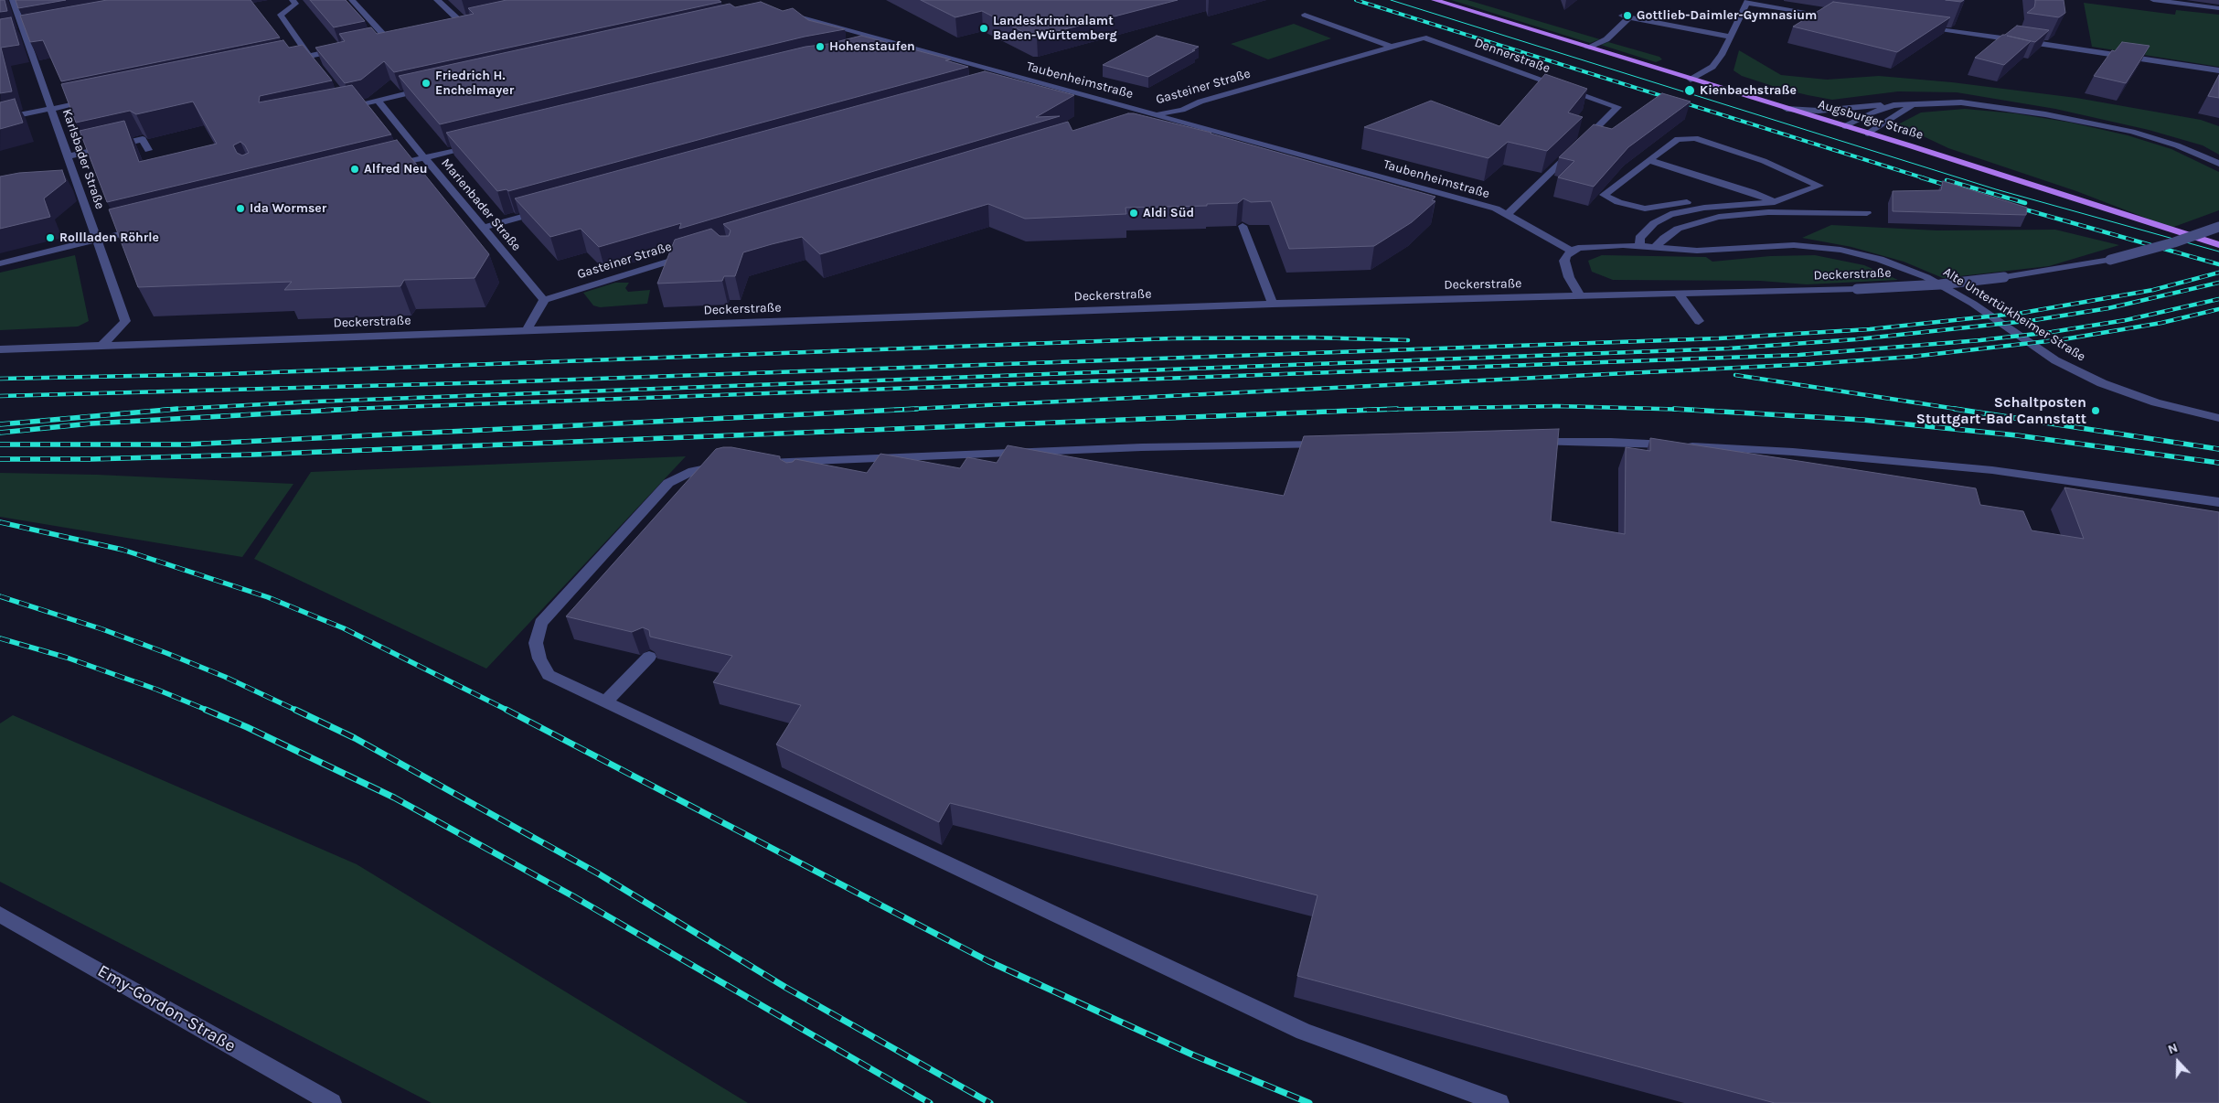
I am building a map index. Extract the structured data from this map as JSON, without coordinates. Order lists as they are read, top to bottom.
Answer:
{
  "streets": {
    "main road": ["Augsburger Straße"],
    "street": [
      "Dennerstraße",
      "Taubenheimstraße",
      "Gasteiner Straße",
      "Karlsbader Straße",
      "Marienbader Straße",
      "Deckerstraße",
      "Alte Untertürkheimer Straße",
      "Emy-Gordon-Straße"
    ]
  },
  "crossings": [
    ["Dennerstraße", "Taubenheimstraße"],
    ["Dennerstraße", "Gasteiner Straße"],
    ["Taubenheimstraße", "Gasteiner Straße"],
    ["Gasteiner Straße", "Marienbader Straße"],
    ["Karlsbader Straße", "Deckerstraße"]
  ],
  "places": [
    "Gottlieb-Daimler-Gymnasium",
    "Landeskriminalamt Baden-Württemberg",
    "Hohenstaufen",
    "Friedrich H. Enchelmayer",
    "Kienbachstraße",
    "Alfred Neu",
    "Ida Wormser",
    "Aldi Süd",
    "Rollladen Röhrle",
    "Schaltposten Stuttgart-Bad Cannstatt"
  ],
  "north": "top"
}
